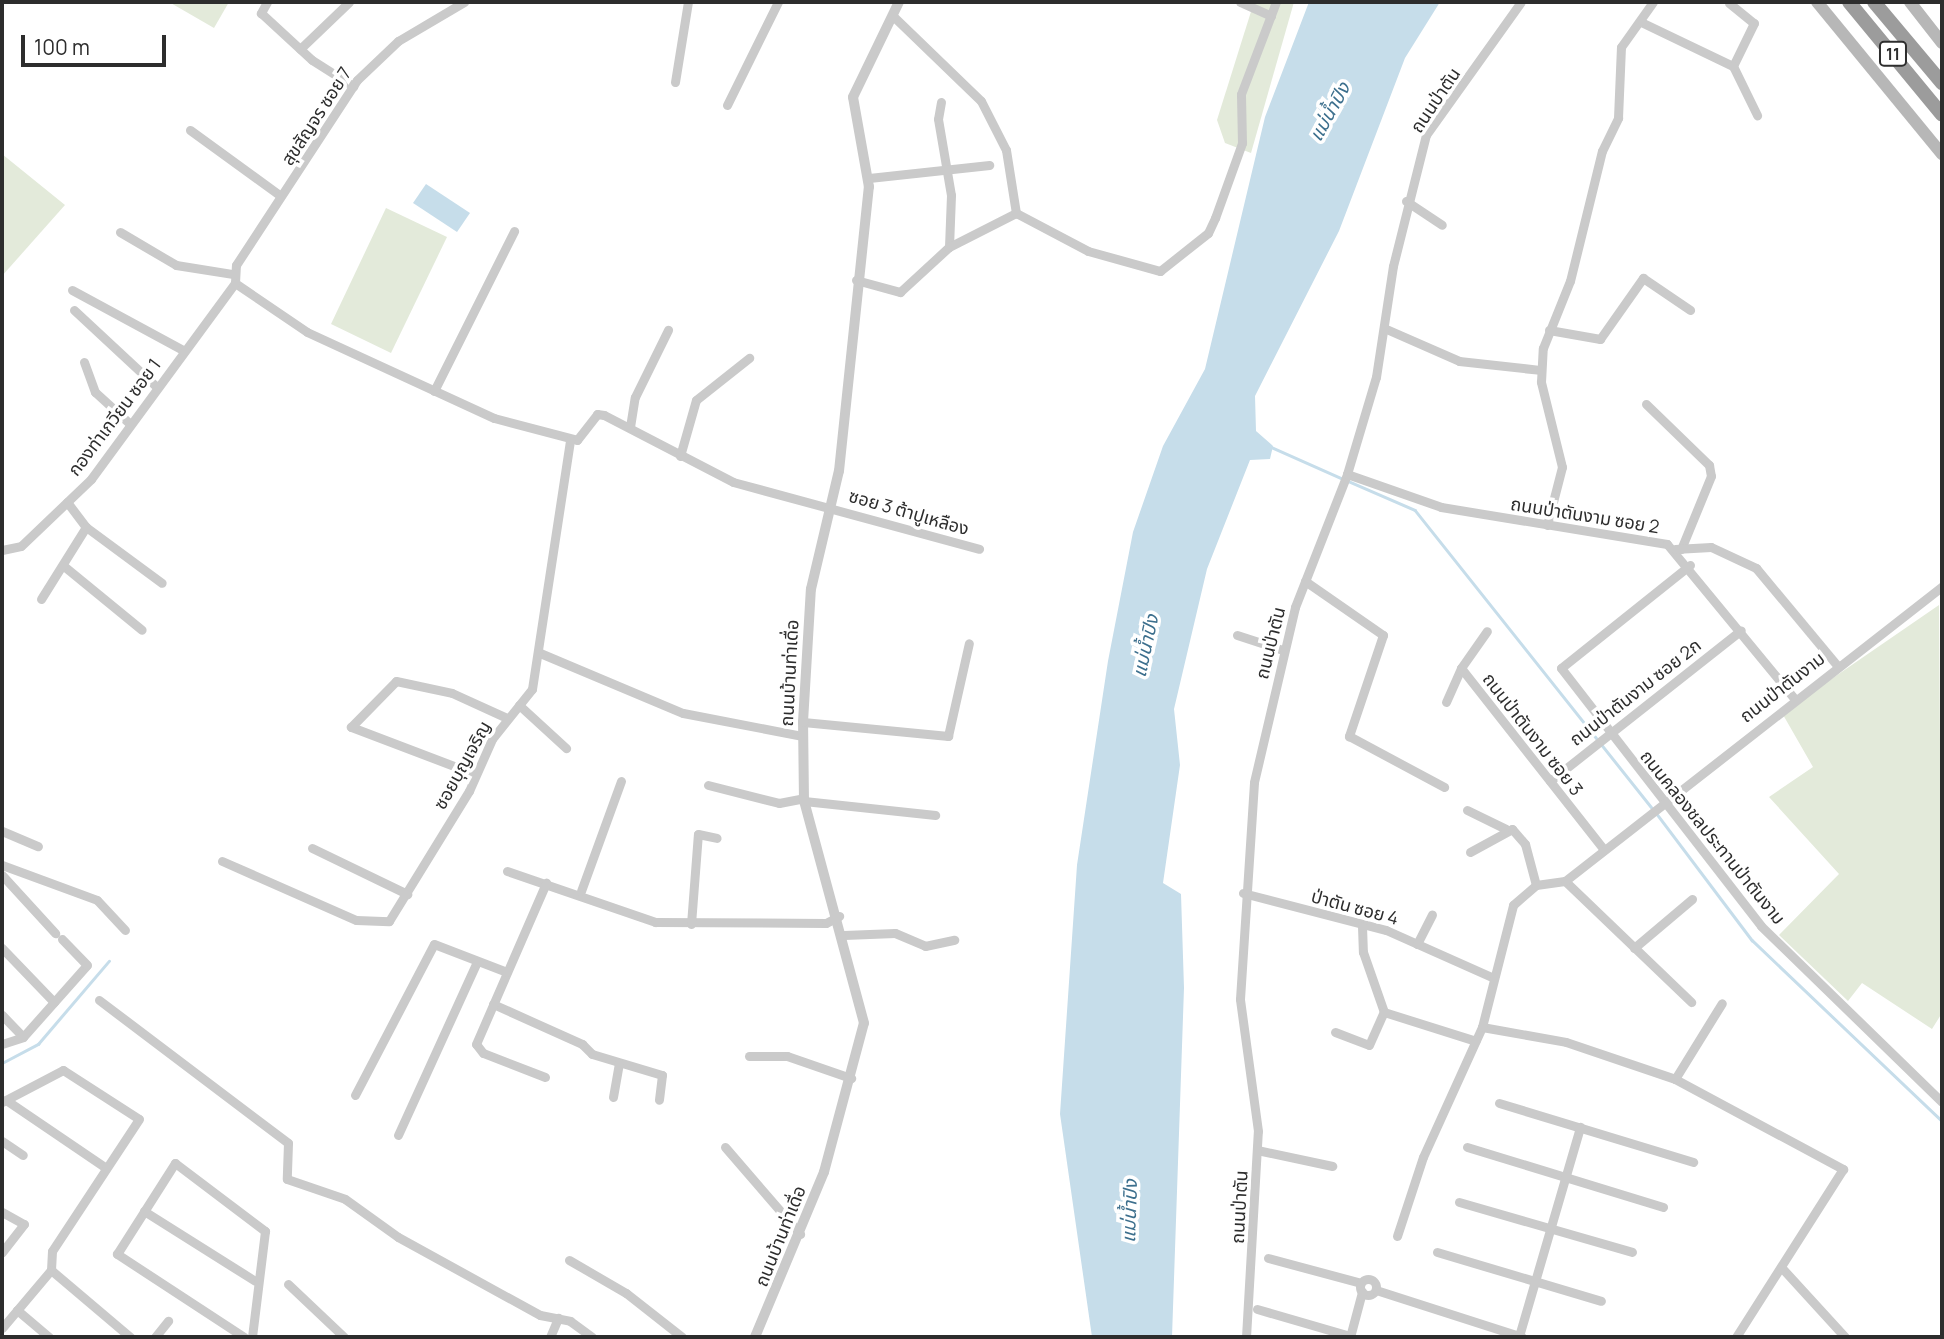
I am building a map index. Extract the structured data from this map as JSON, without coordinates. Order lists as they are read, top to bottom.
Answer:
{
  "streets": {
    "highway": ["11"],
    "street": [
      "ถนนป่าตัน",
      "สุขสัญจร ซอย 7",
      "กองท่าเกวียน ซอย 1",
      "ซอย 3 ต้าปูเหลือง",
      "ถนนป่าตันงาม ซอย 2",
      "ถนนบ้านท่าเดื่อ",
      "ถนนป่าตันงาม",
      "ถนนป่าตันงาม ซอย 2ก",
      "ถนนป่าตันงาม ซอย 3",
      "ซอยบุญเจริญ",
      "ถนนคลองชลประทานป่าตันงาม",
      "ป่าตัน ซอย 4"
    ]
  },
  "crossings": [
    ["ถนนป่าตัน", "ถนนป่าตันงาม ซอย 2"],
    ["ถนนป่าตัน", "ป่าตัน ซอย 4"],
    ["สุขสัญจร ซอย 7", "กองท่าเกวียน ซอย 1"],
    ["ซอย 3 ต้าปูเหลือง", "ถนนบ้านท่าเดื่อ"],
    ["ซอย 3 ต้าปูเหลือง", "ซอยบุญเจริญ"],
    ["ถนนป่าตันงาม ซอย 2", "ถนนป่าตันงาม"],
    ["ถนนป่าตันงาม ซอย 2", "ถนนป่าตันงาม ซอย 2ก"],
    ["ถนนป่าตันงาม ซอย 2", "ถนนคลองชลประทานป่าตันงาม"],
    ["ถนนป่าตันงาม", "ถนนป่าตันงาม ซอย 3"],
    ["ถนนป่าตันงาม", "ถนนคลองชลประทานป่าตันงาม"],
    ["ถนนป่าตันงาม ซอย 2ก", "ถนนป่าตันงาม ซอย 3"],
    ["ถนนป่าตันงาม ซอย 2ก", "ถนนคลองชลประทานป่าตันงาม"]
  ],
  "water": ["แม่น้ำปิง"],
  "scale_bar": "100 m"
}
